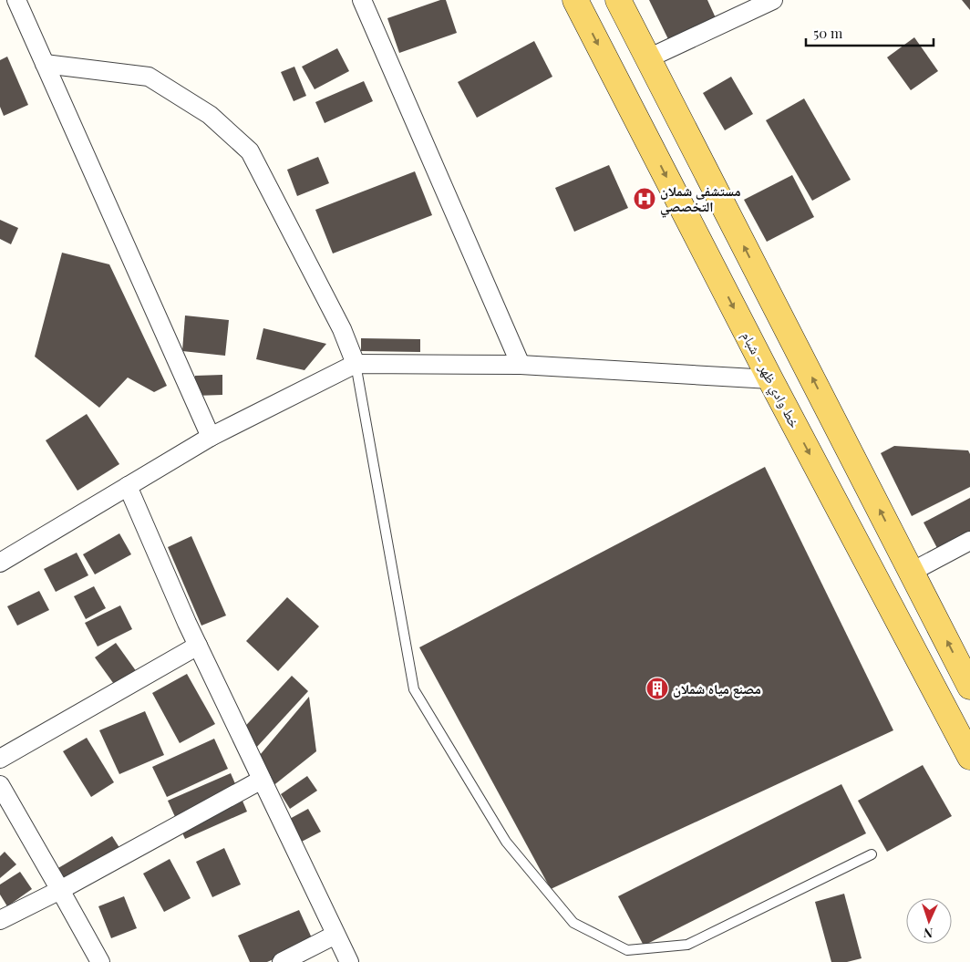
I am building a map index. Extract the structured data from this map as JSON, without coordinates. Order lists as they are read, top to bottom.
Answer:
{
  "streets": {
    "main road": ["خط وادي ظهر - شبام"]
  },
  "places": {
    "hospital": ["مستشفى شملان التخصصي"],
    "building": ["مصنع مياه شملان"]
  },
  "scale_bar": "50 m",
  "north": "bottom"
}
